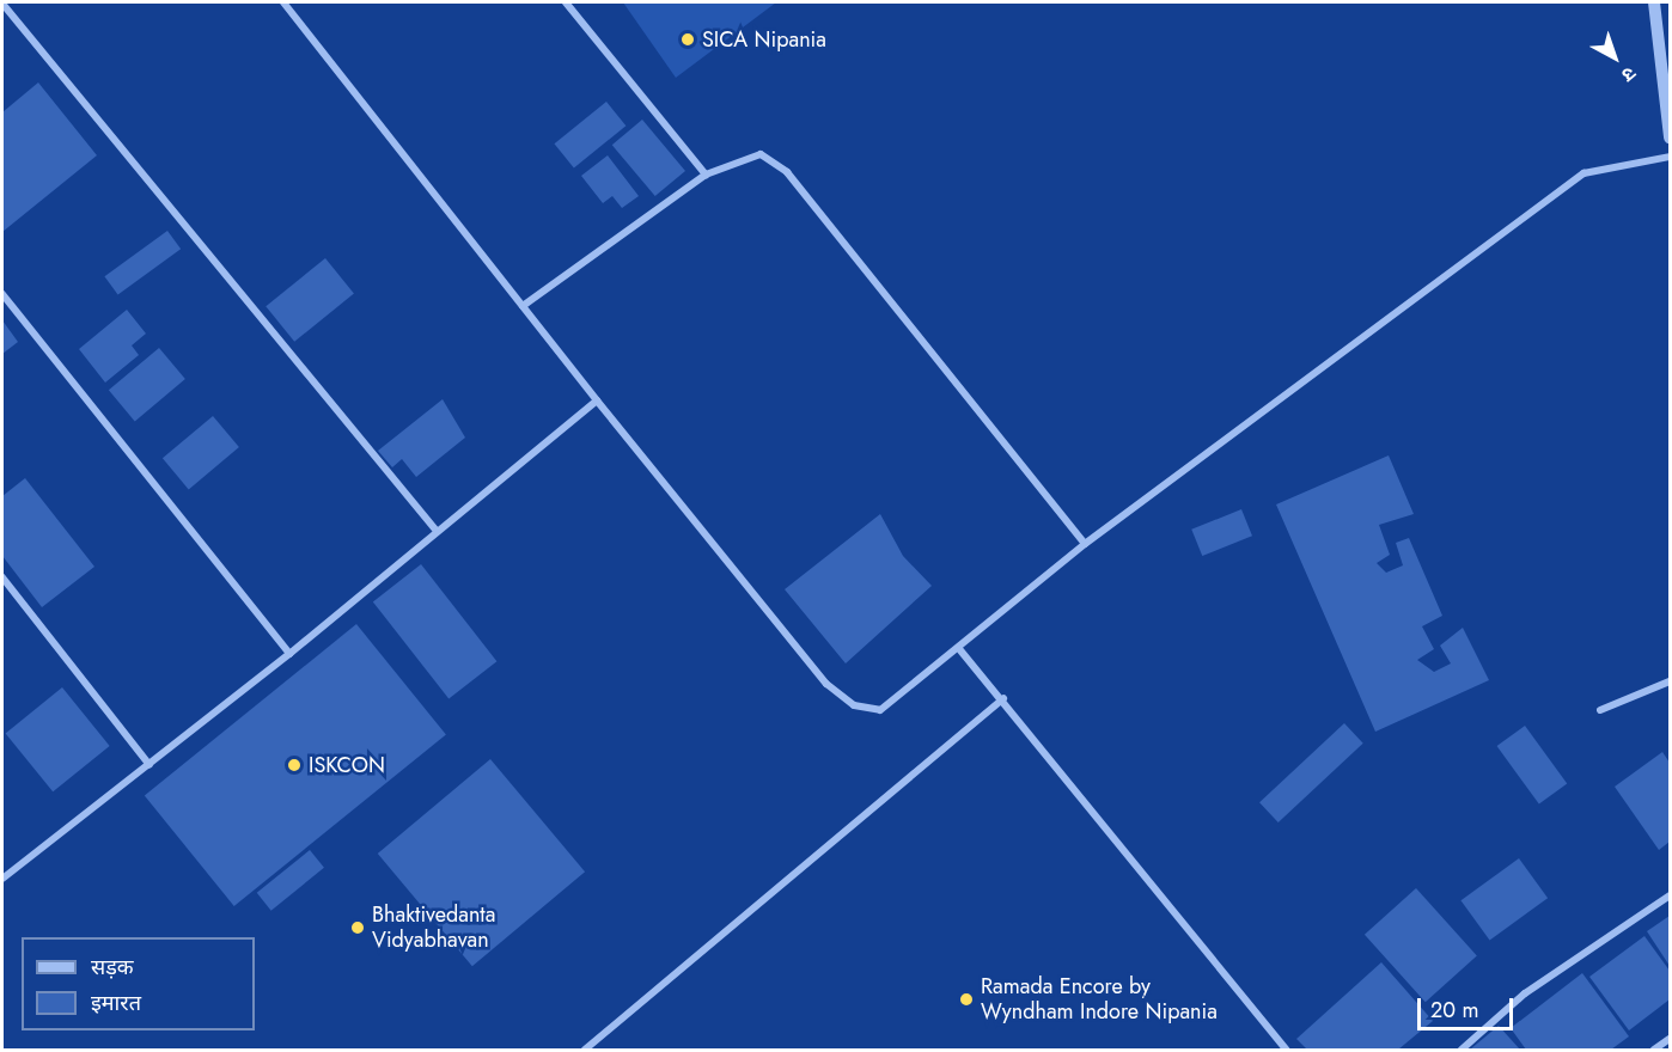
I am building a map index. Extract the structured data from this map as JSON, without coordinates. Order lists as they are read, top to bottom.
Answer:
{
  "places": [
    "SICA Nipania",
    "ISKCON",
    "Bhaktivedanta Vidyabhavan",
    "Ramada Encore by Wyndham Indore Nipania"
  ],
  "legend": ["सड़क", "इमारत"],
  "scale_bar": "20 m",
  "north": "bottom right"
}
